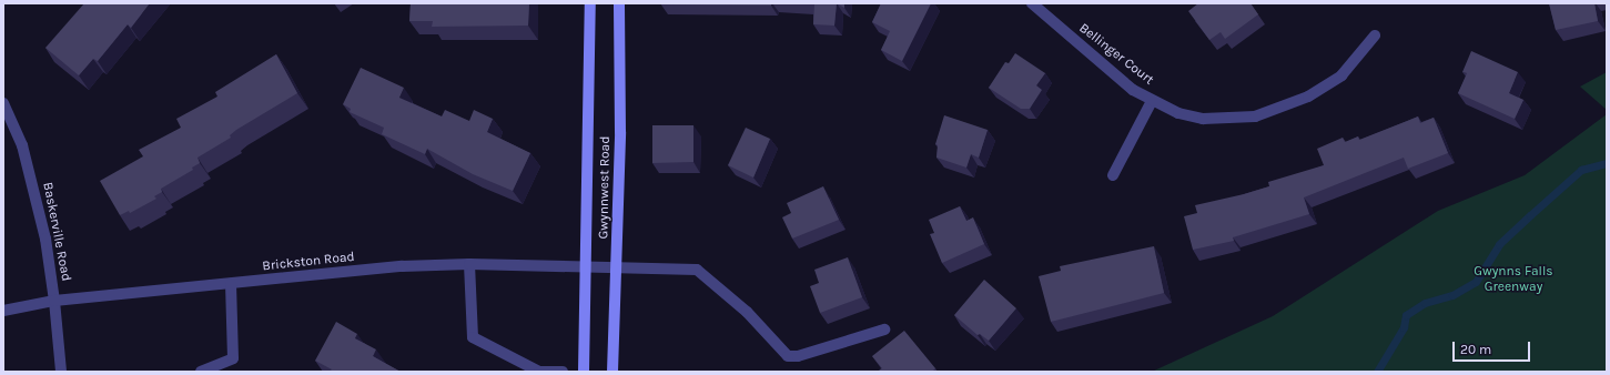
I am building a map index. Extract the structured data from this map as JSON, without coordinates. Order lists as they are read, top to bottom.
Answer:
{
  "streets": {
    "street": [
      "Bellinger Court",
      "Gwynnwest Road",
      "Baskerville Road",
      "Brickston Road"
    ]
  },
  "crossings": [
    ["Gwynnwest Road", "Brickston Road"],
    ["Baskerville Road", "Brickston Road"]
  ],
  "parks": ["Gwynns Falls Greenway"],
  "scale_bar": "20 m"
}
